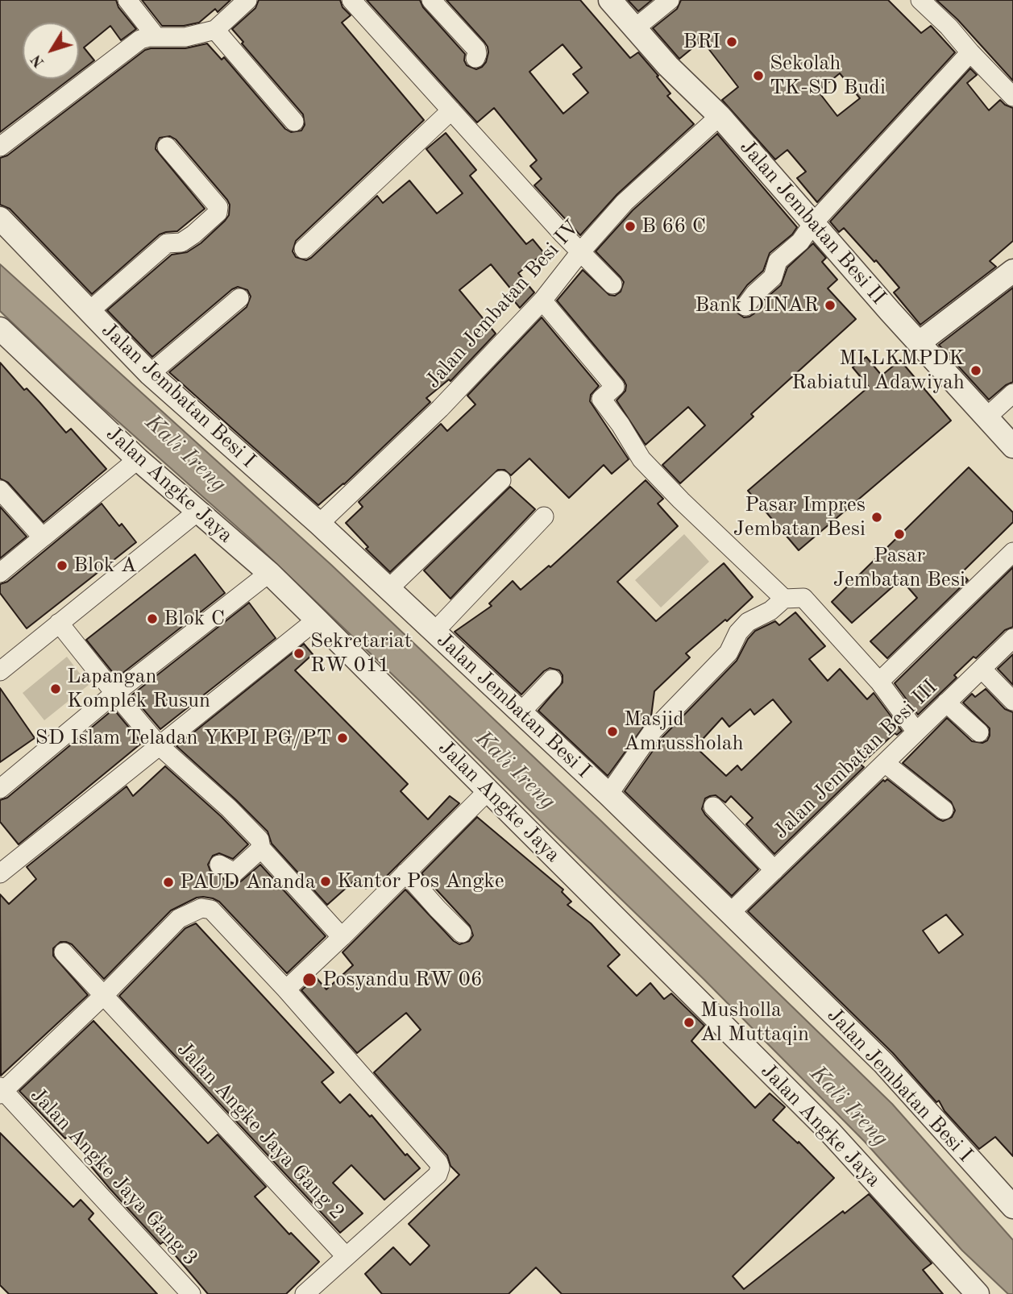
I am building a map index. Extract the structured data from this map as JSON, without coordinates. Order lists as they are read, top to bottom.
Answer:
{
  "streets": {
    "street": [
      "Jalan Jembatan Besi II",
      "Jalan Jembatan Besi IV",
      "Jalan Jembatan Besi I",
      "Jalan Angke Jaya",
      "Jalan Jembatan Besi III",
      "Jalan Angke Jaya Gang 2",
      "Jalan Angke Jaya Gang 3"
    ]
  },
  "crossings": [
    ["Jalan Jembatan Besi II", "Jalan Jembatan Besi IV"],
    ["Jalan Jembatan Besi IV", "Jalan Jembatan Besi I"],
    ["Jalan Jembatan Besi I", "Jalan Jembatan Besi III"],
    ["Jalan Angke Jaya Gang 2", "Jalan Angke Jaya Gang 3"]
  ],
  "water": ["Kali Ireng"],
  "places": [
    "BRI",
    "Sekolah TK-SD Budi",
    "B 66 C",
    "Bank DINAR",
    "MI LKMPDK Rabiatul Adawiyah",
    "Pasar Impres Jembatan Besi",
    "Pasar Jembatan Besi",
    "Blok A",
    "Blok C",
    "Sekretariat RW 011",
    "Lapangan Komplek Rusun",
    "Masjid Amrussholah",
    "SD Islam Teladan YKPI PG/PT",
    "Kantor Pos Angke",
    "PAUD Ananda",
    "Posyandu RW 06",
    "Musholla Al Muttaqin"
  ],
  "north": "bottom left"
}
